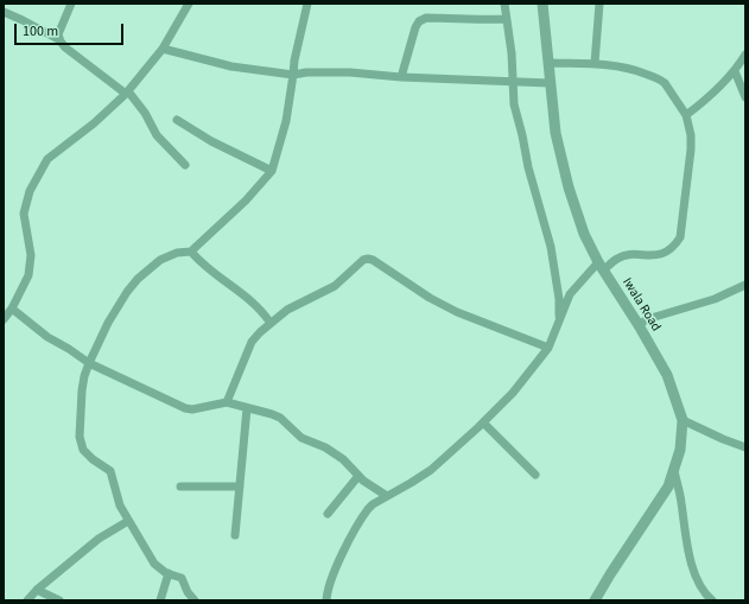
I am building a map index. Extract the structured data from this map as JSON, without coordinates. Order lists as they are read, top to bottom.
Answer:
{
  "streets": {
    "street": ["Iwala Road"]
  },
  "scale_bar": "100 m"
}
